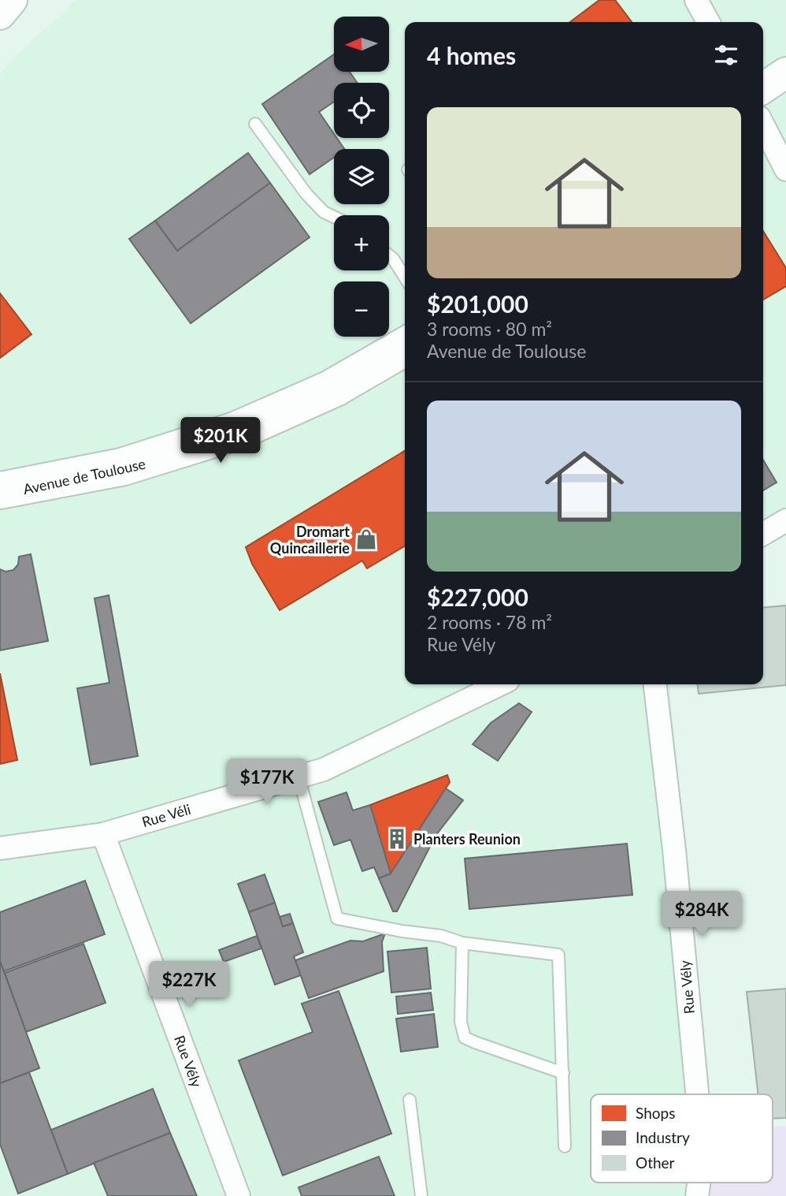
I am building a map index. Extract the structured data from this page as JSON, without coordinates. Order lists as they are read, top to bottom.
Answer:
{
  "streets": {
    "main road": ["Avenue de Toulouse"],
    "street": ["Rue Véli", "Rue Vély"]
  },
  "crossings": [
    ["Rue Véli", "Rue Vély"]
  ],
  "places": {
    "shop": ["Dromart Quincaillerie"],
    "building": ["Planters Reunion"]
  },
  "legend": ["Shops", "Industry", "Other"],
  "north": "left",
  "page": {
    "map_buttons": ["+", "−"],
    "heading": "4 homes",
    "list": [
      {
        "name": "$201,000",
        "note": "3 rooms · 80 m² · Avenue de Toulouse"
      },
      {
        "name": "$227,000",
        "note": "2 rooms · 78 m² · Rue Vély"
      }
    ],
    "price": [
      "$201K",
      "$177K",
      "$284K",
      "$227K"
    ]
  }
}
